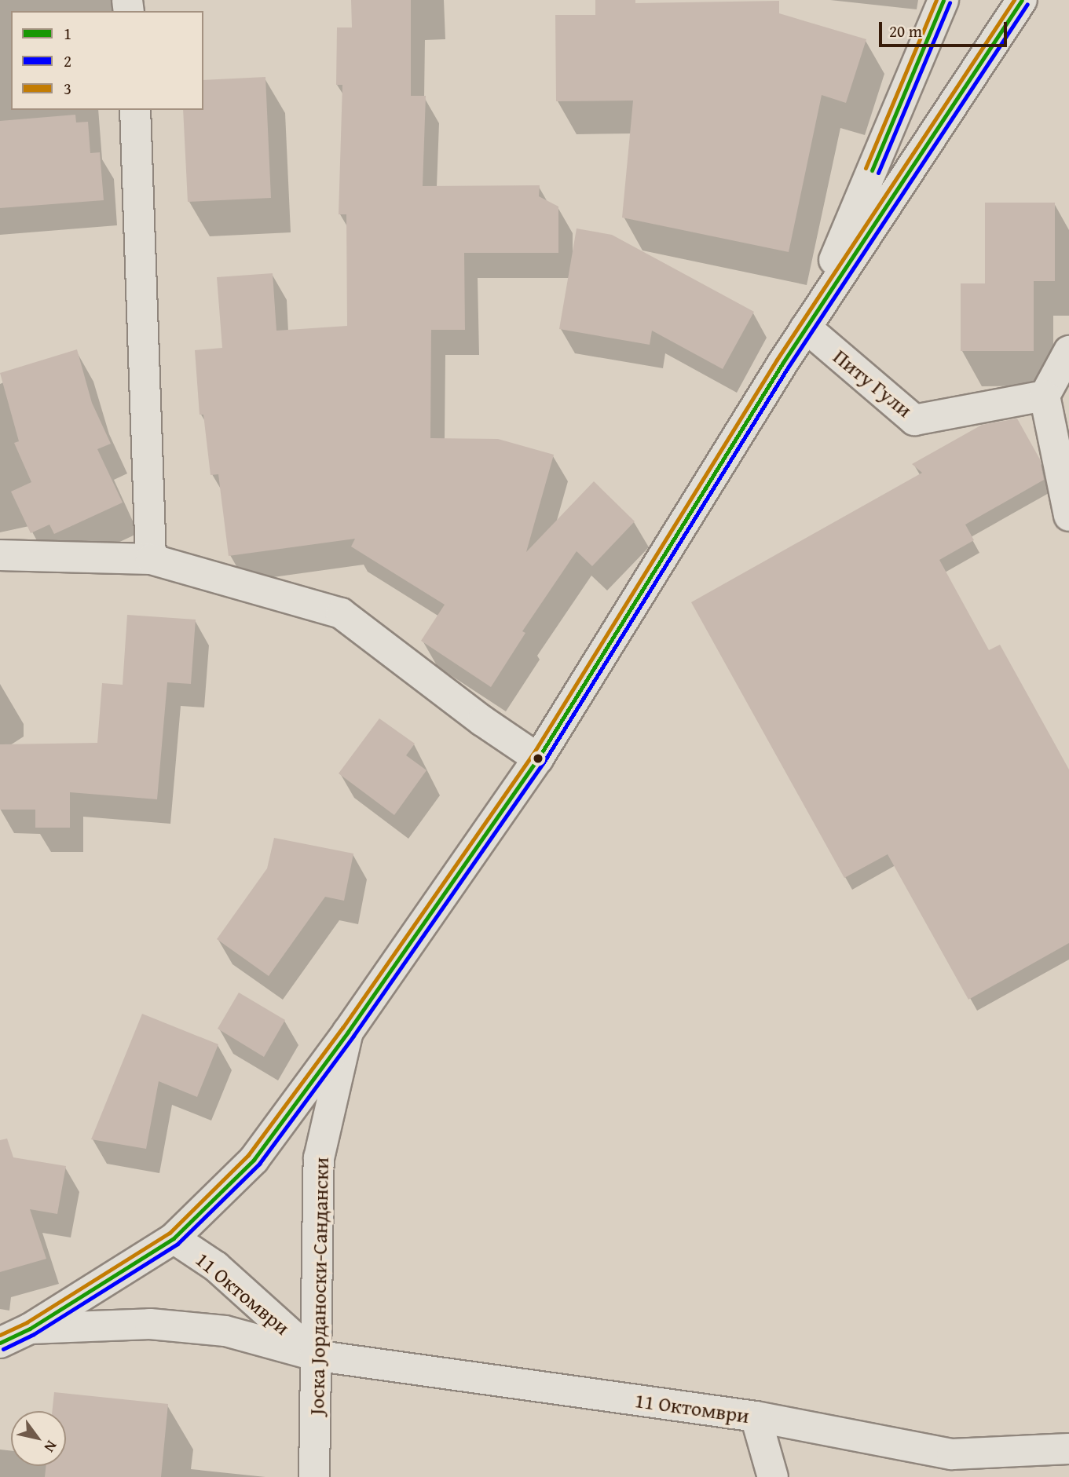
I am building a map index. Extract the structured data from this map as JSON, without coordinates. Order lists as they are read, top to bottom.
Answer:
{
  "streets": {
    "street": ["Питу Гули", "Јоска Јорданоски-Сандански", "11 Октомври"]
  },
  "crossings": [
    ["Питу Гули", "Јоска Јорданоски-Сандански"],
    ["Јоска Јорданоски-Сандански", "11 Октомври"]
  ],
  "lines": ["transit line 1", "transit line 3", "transit line 2"],
  "legend": ["1", "2", "3"],
  "scale_bar": "20 m",
  "north": "bottom right"
}
